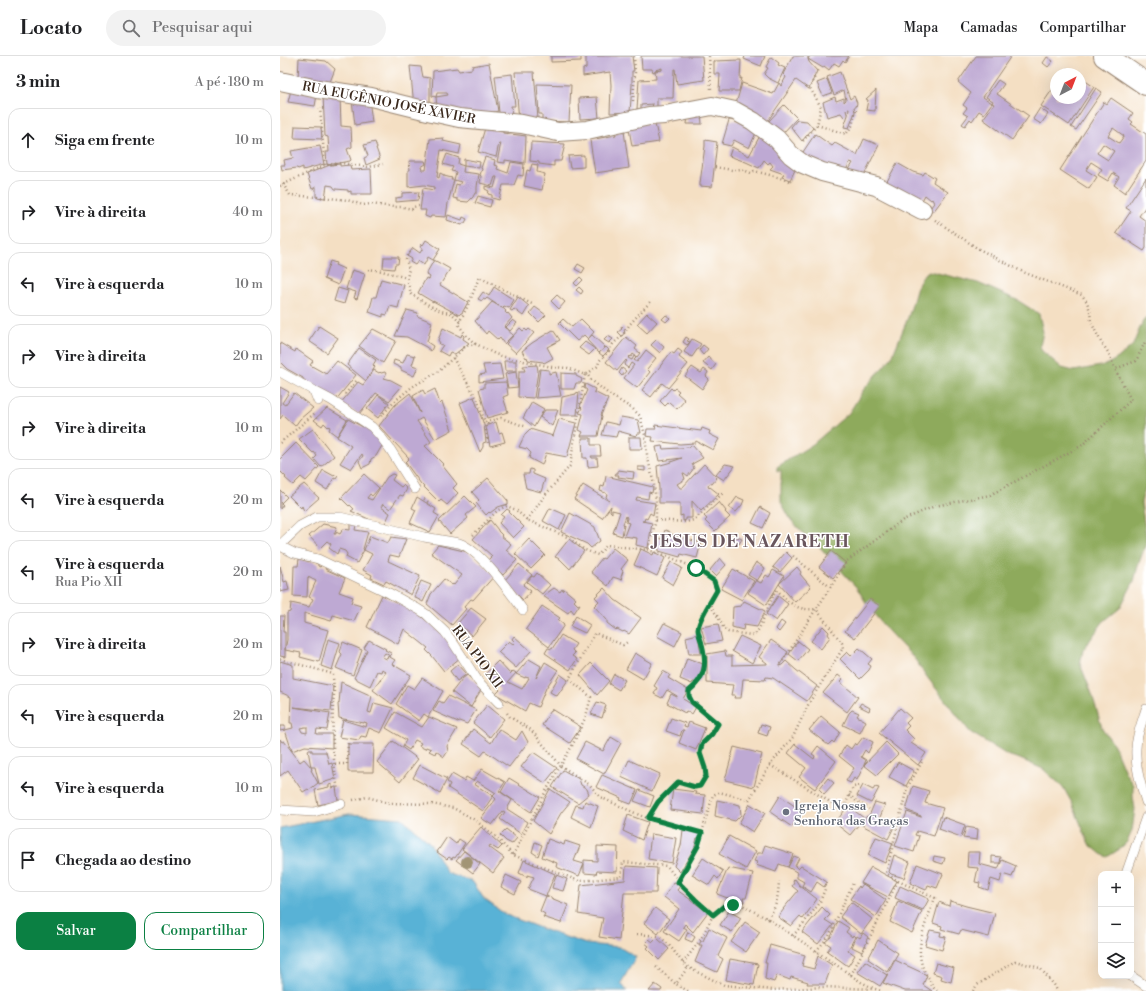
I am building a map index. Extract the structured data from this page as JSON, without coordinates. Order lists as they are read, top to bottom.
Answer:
{
  "streets": {
    "street": ["RUA EUGÊNIO JOSÉ XAVIER"],
    "lane": ["RUA PIO XII"]
  },
  "districts": ["JESUS DE NAZARETH"],
  "places": ["Igreja Nossa Senhora das Graças"],
  "north": "top right",
  "page": {
    "header": "Locato",
    "search": "Pesquisar aqui",
    "nav": ["Mapa", "Camadas", "Compartilhar"],
    "heading": ["3 min", "A pé · 180 m"],
    "list": [
      ["Siga em frente", "10 m"],
      ["Vire à direita", "40 m"],
      ["Vire à esquerda", "10 m"],
      ["Vire à direita", "20 m"],
      ["Vire à direita", "10 m"],
      ["Vire à esquerda", "20 m"],
      ["Vire à esquerda", "Rua Pio XII", "20 m"],
      ["Vire à direita", "20 m"],
      ["Vire à esquerda", "20 m"],
      ["Vire à esquerda", "10 m"],
      "Chegada ao destino"
    ],
    "map_buttons": ["+", "−"],
    "buttons": ["Salvar", "Compartilhar"]
  }
}
